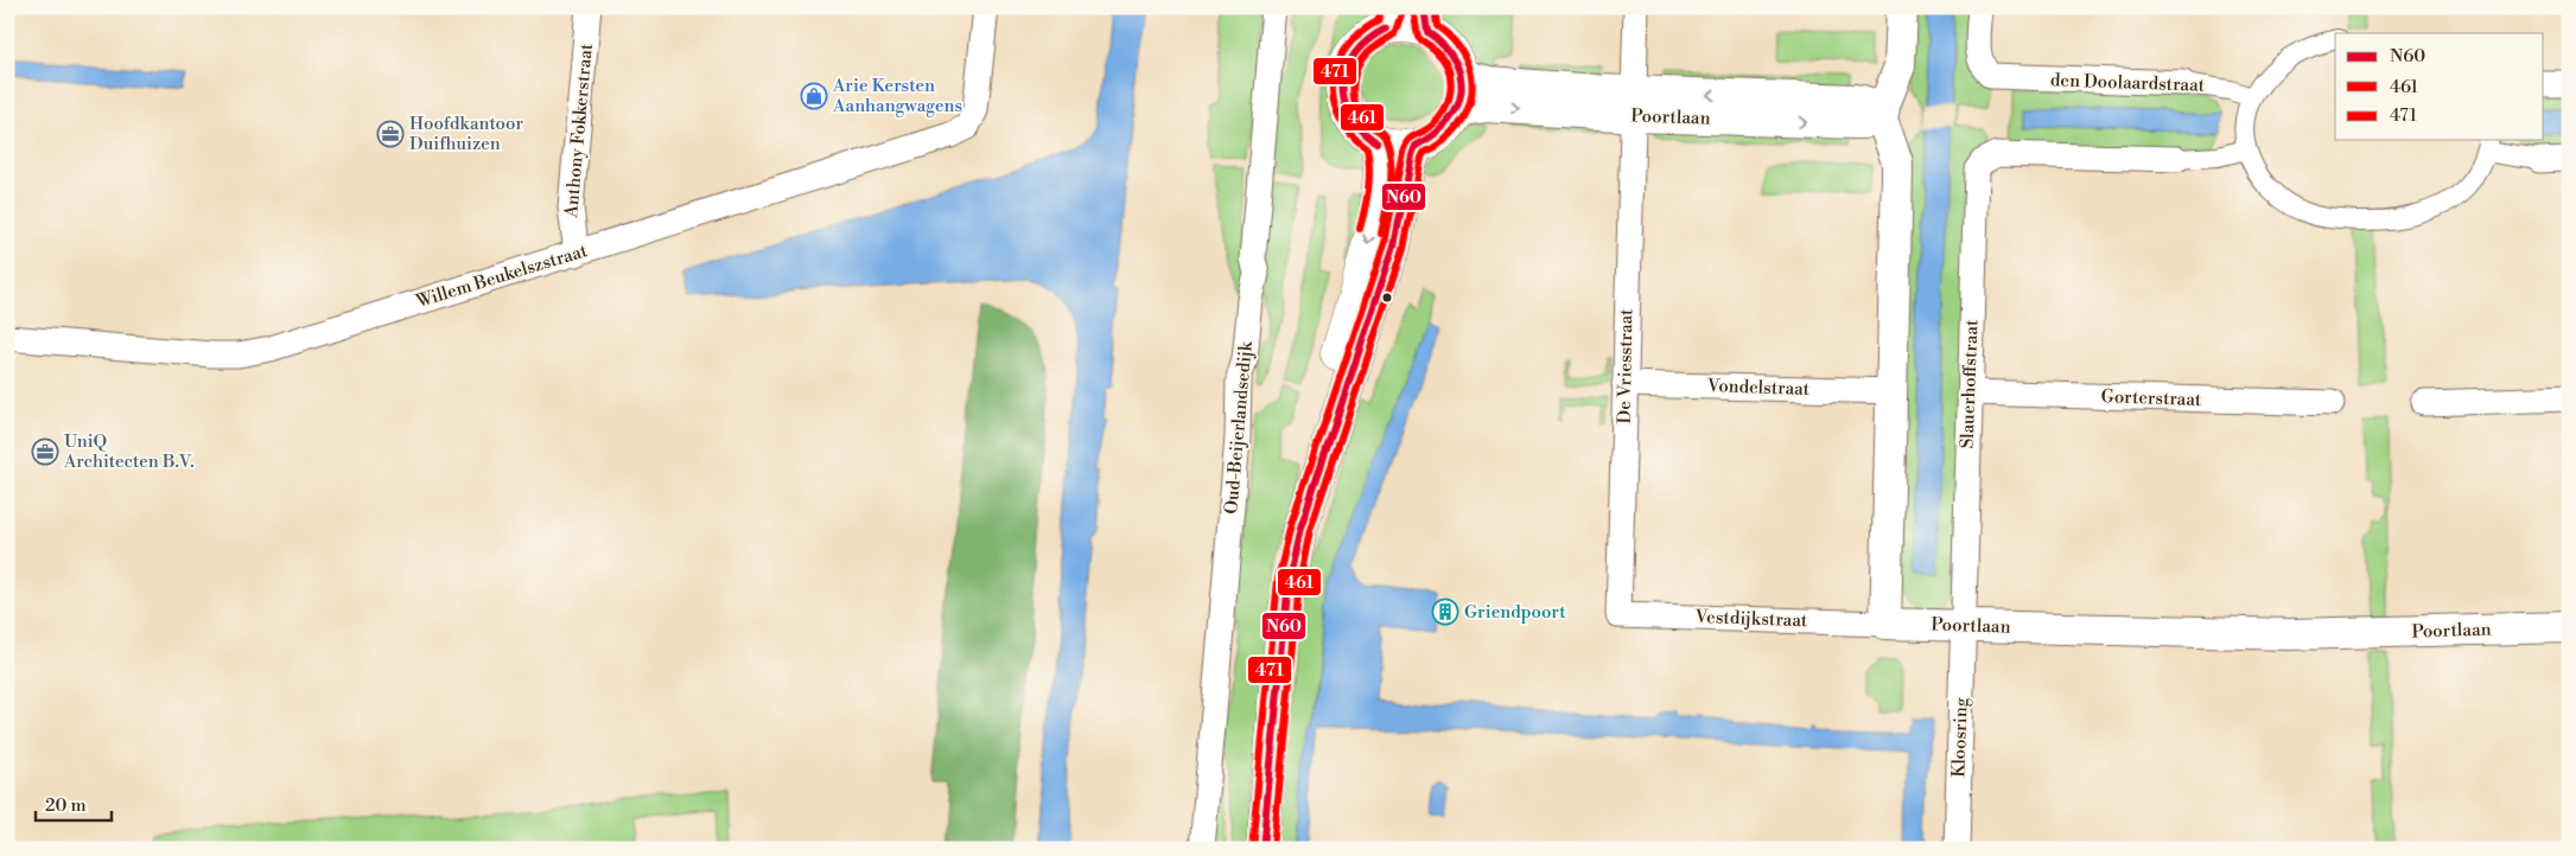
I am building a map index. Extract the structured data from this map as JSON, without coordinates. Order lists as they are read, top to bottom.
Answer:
{
  "streets": {
    "street": [
      "den Doolaardstraat",
      "Poortlaan",
      "Anthony Fokkerstraat",
      "Willem Beukelszstraat",
      "De Vriesstraat",
      "Slauerhoffstraat",
      "Vondelstraat",
      "Gorterstraat",
      "Oud-Beijerlandsedijk",
      "Vestdijkstraat",
      "Kloosring"
    ]
  },
  "crossings": [
    ["Poortlaan", "De Vriesstraat"],
    ["Poortlaan", "Slauerhoffstraat"],
    ["Poortlaan", "Vestdijkstraat"],
    ["Poortlaan", "Kloosring"],
    ["Anthony Fokkerstraat", "Willem Beukelszstraat"],
    ["De Vriesstraat", "Vondelstraat"],
    ["De Vriesstraat", "Vestdijkstraat"],
    ["Slauerhoffstraat", "Gorterstraat"],
    ["Slauerhoffstraat", "Kloosring"]
  ],
  "places": {
    "shop": ["Arie Kersten Aanhangwagens"],
    "office": ["Hoofdkantoor Duifhuizen", "UniQ Architecten B.V."],
    "building": ["Griendpoort"]
  },
  "lines": ["transit line N60", "transit line 461", "transit line 471"],
  "legend": ["N60", "461", "471"],
  "scale_bar": "20 m"
}
